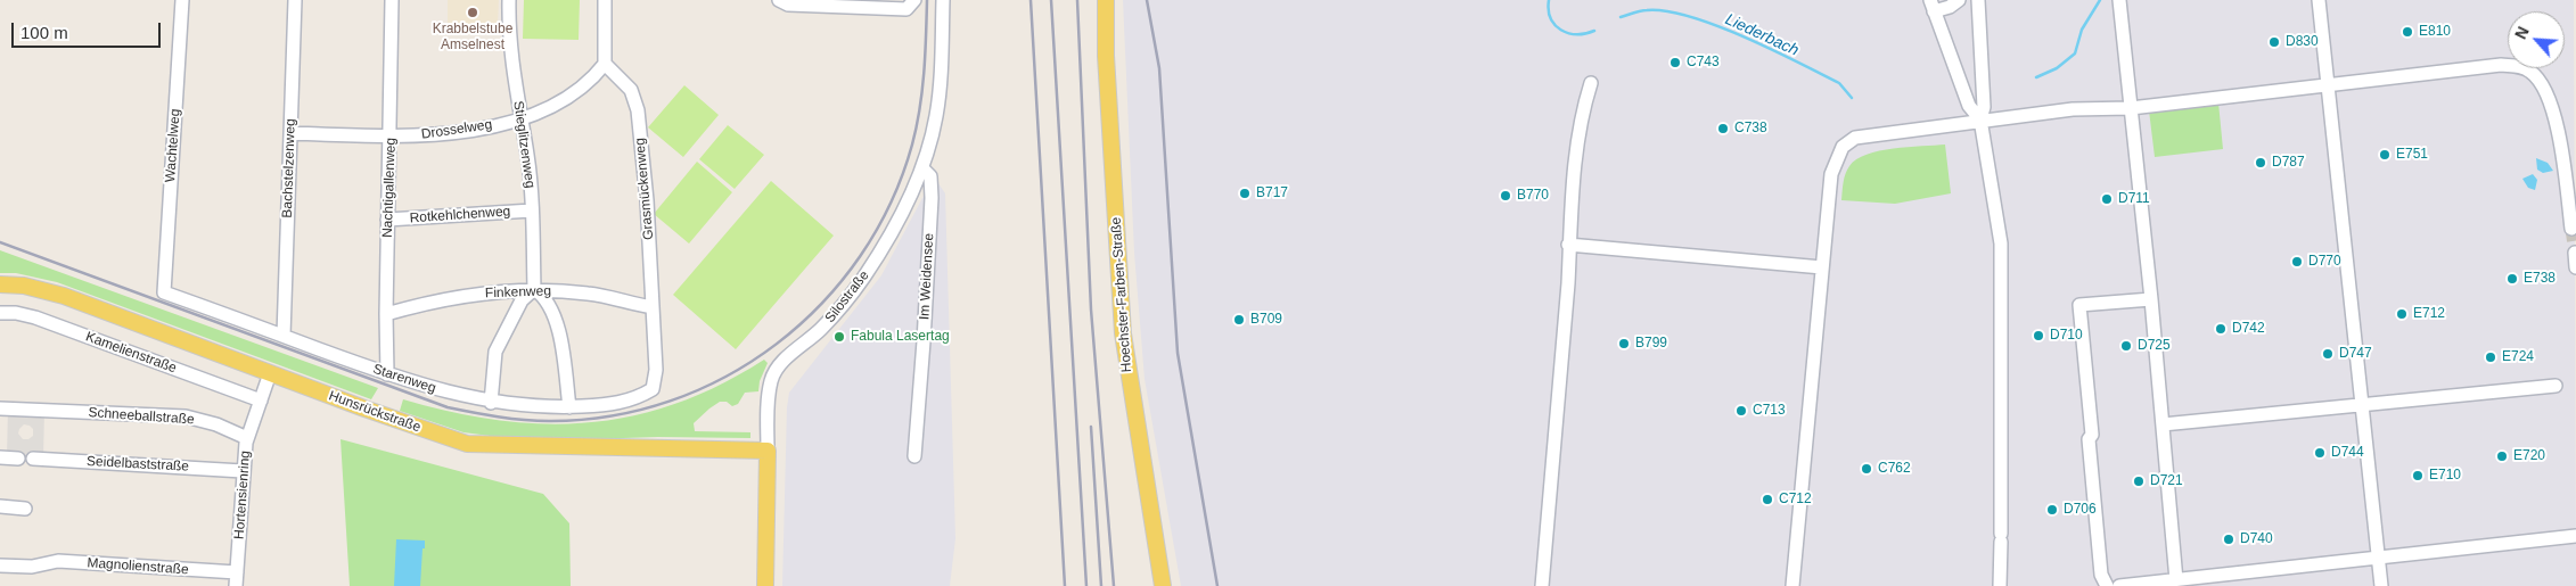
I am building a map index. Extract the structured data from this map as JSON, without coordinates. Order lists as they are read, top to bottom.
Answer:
{
  "streets": {
    "main road": ["Hoechster-Farben-Straße", "Silostraße", "Hunsrückstraße"],
    "street": [
      "Drosselweg",
      "Stieglitzenweg",
      "Wachtelweg",
      "Bachstelzenweg",
      "Nachtigallenweg",
      "Grasmückenweg",
      "Rotkehlchenweg",
      "Im Weidensee",
      "Finkenweg",
      "Kamelienstraße",
      "Starenweg",
      "Schneeballstraße",
      "Seidelbaststraße",
      "Hortensienring",
      "Magnolienstraße"
    ]
  },
  "crossings": [
    ["Drosselweg", "Stieglitzenweg"],
    ["Drosselweg", "Bachstelzenweg"],
    ["Drosselweg", "Nachtigallenweg"],
    ["Drosselweg", "Grasmückenweg"],
    ["Stieglitzenweg", "Rotkehlchenweg"],
    ["Stieglitzenweg", "Finkenweg"],
    ["Wachtelweg", "Starenweg"],
    ["Bachstelzenweg", "Starenweg"],
    ["Nachtigallenweg", "Rotkehlchenweg"],
    ["Nachtigallenweg", "Finkenweg"],
    ["Nachtigallenweg", "Starenweg"],
    ["Grasmückenweg", "Finkenweg"],
    ["Grasmückenweg", "Starenweg"],
    ["Im Weidensee", "Silostraße"],
    ["Silostraße", "Hunsrückstraße"],
    ["Kamelienstraße", "Hortensienring"],
    ["Hunsrückstraße", "Hortensienring"],
    ["Schneeballstraße", "Hortensienring"],
    ["Seidelbaststraße", "Hortensienring"],
    ["Hortensienring", "Magnolienstraße"]
  ],
  "water": ["Liederbach"],
  "places": [
    "Krabbelstube Amselnest",
    "E810",
    "D830",
    "C743",
    "C738",
    "E751",
    "D787",
    "B717",
    "B770",
    "D711",
    "D770",
    "E738",
    "E712",
    "B709",
    "D742",
    "D710",
    "Fabula Lasertag",
    "B799",
    "D725",
    "D747",
    "E724",
    "C713",
    "D744",
    "E720",
    "C762",
    "E710",
    "D721",
    "C712",
    "D706",
    "D740"
  ],
  "scale_bar": "100 m",
  "north": "top left"
}
